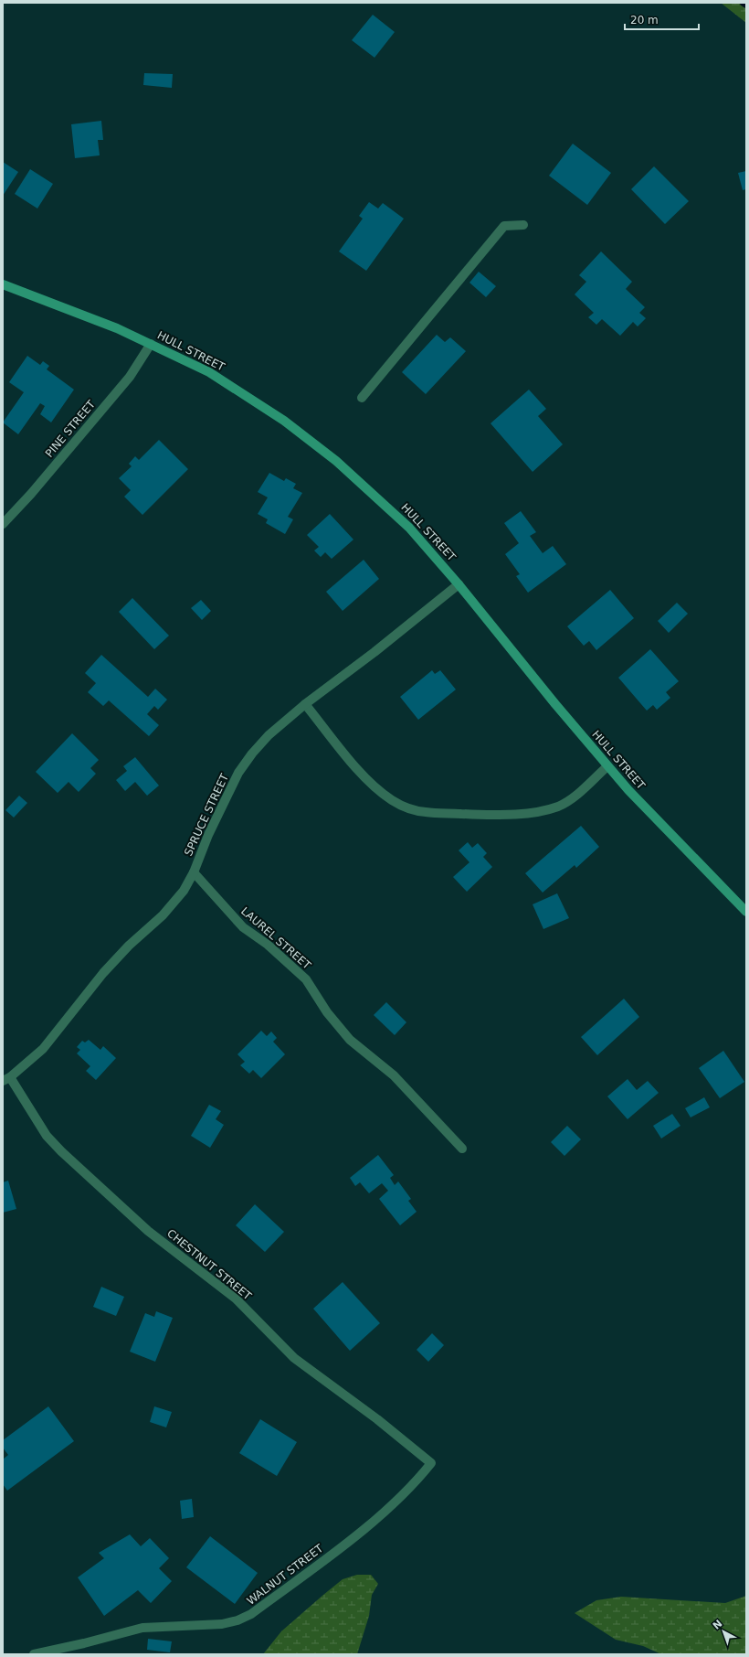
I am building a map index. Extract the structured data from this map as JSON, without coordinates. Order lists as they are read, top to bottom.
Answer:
{
  "streets": {
    "main road": ["HULL STREET"],
    "street": [
      "PINE STREET",
      "SPRUCE STREET",
      "LAUREL STREET",
      "CHESTNUT STREET",
      "WALNUT STREET"
    ]
  },
  "crossings": [
    ["HULL STREET", "PINE STREET"],
    ["HULL STREET", "SPRUCE STREET"],
    ["SPRUCE STREET", "LAUREL STREET"],
    ["SPRUCE STREET", "CHESTNUT STREET"],
    ["CHESTNUT STREET", "WALNUT STREET"]
  ],
  "scale_bar": "20 m",
  "north": "top left"
}
